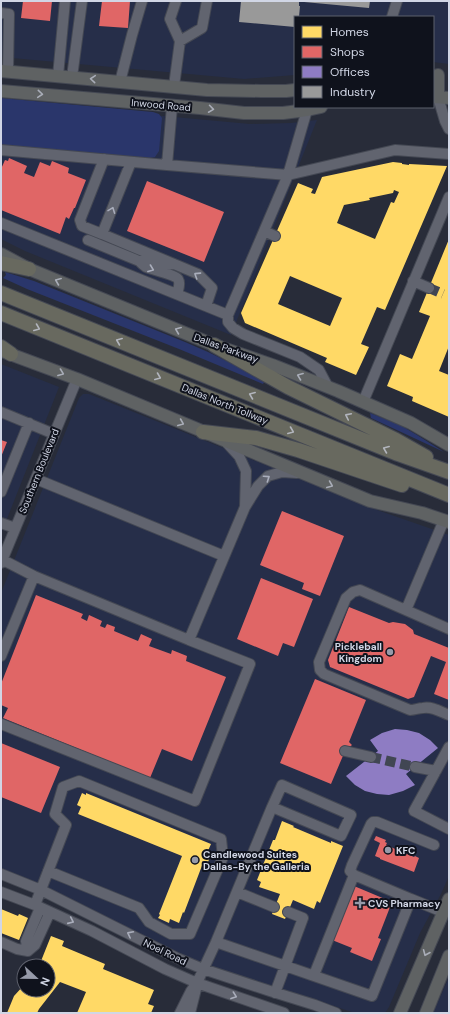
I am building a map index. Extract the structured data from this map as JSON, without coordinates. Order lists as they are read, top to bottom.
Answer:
{
  "streets": {
    "highway": ["Dallas North Tollway"],
    "main road": ["Inwood Road", "Dallas Parkway"],
    "street": ["Southern Boulevard", "Noel Road"]
  },
  "places": {
    "other": ["Pickleball Kingdom", "KFC", "Candlewood Suites Dallas-By the Galleria"],
    "health": ["CVS Pharmacy"]
  },
  "legend": [
    "Homes",
    "Shops",
    "Offices",
    "Industry"
  ],
  "north": "right"
}
